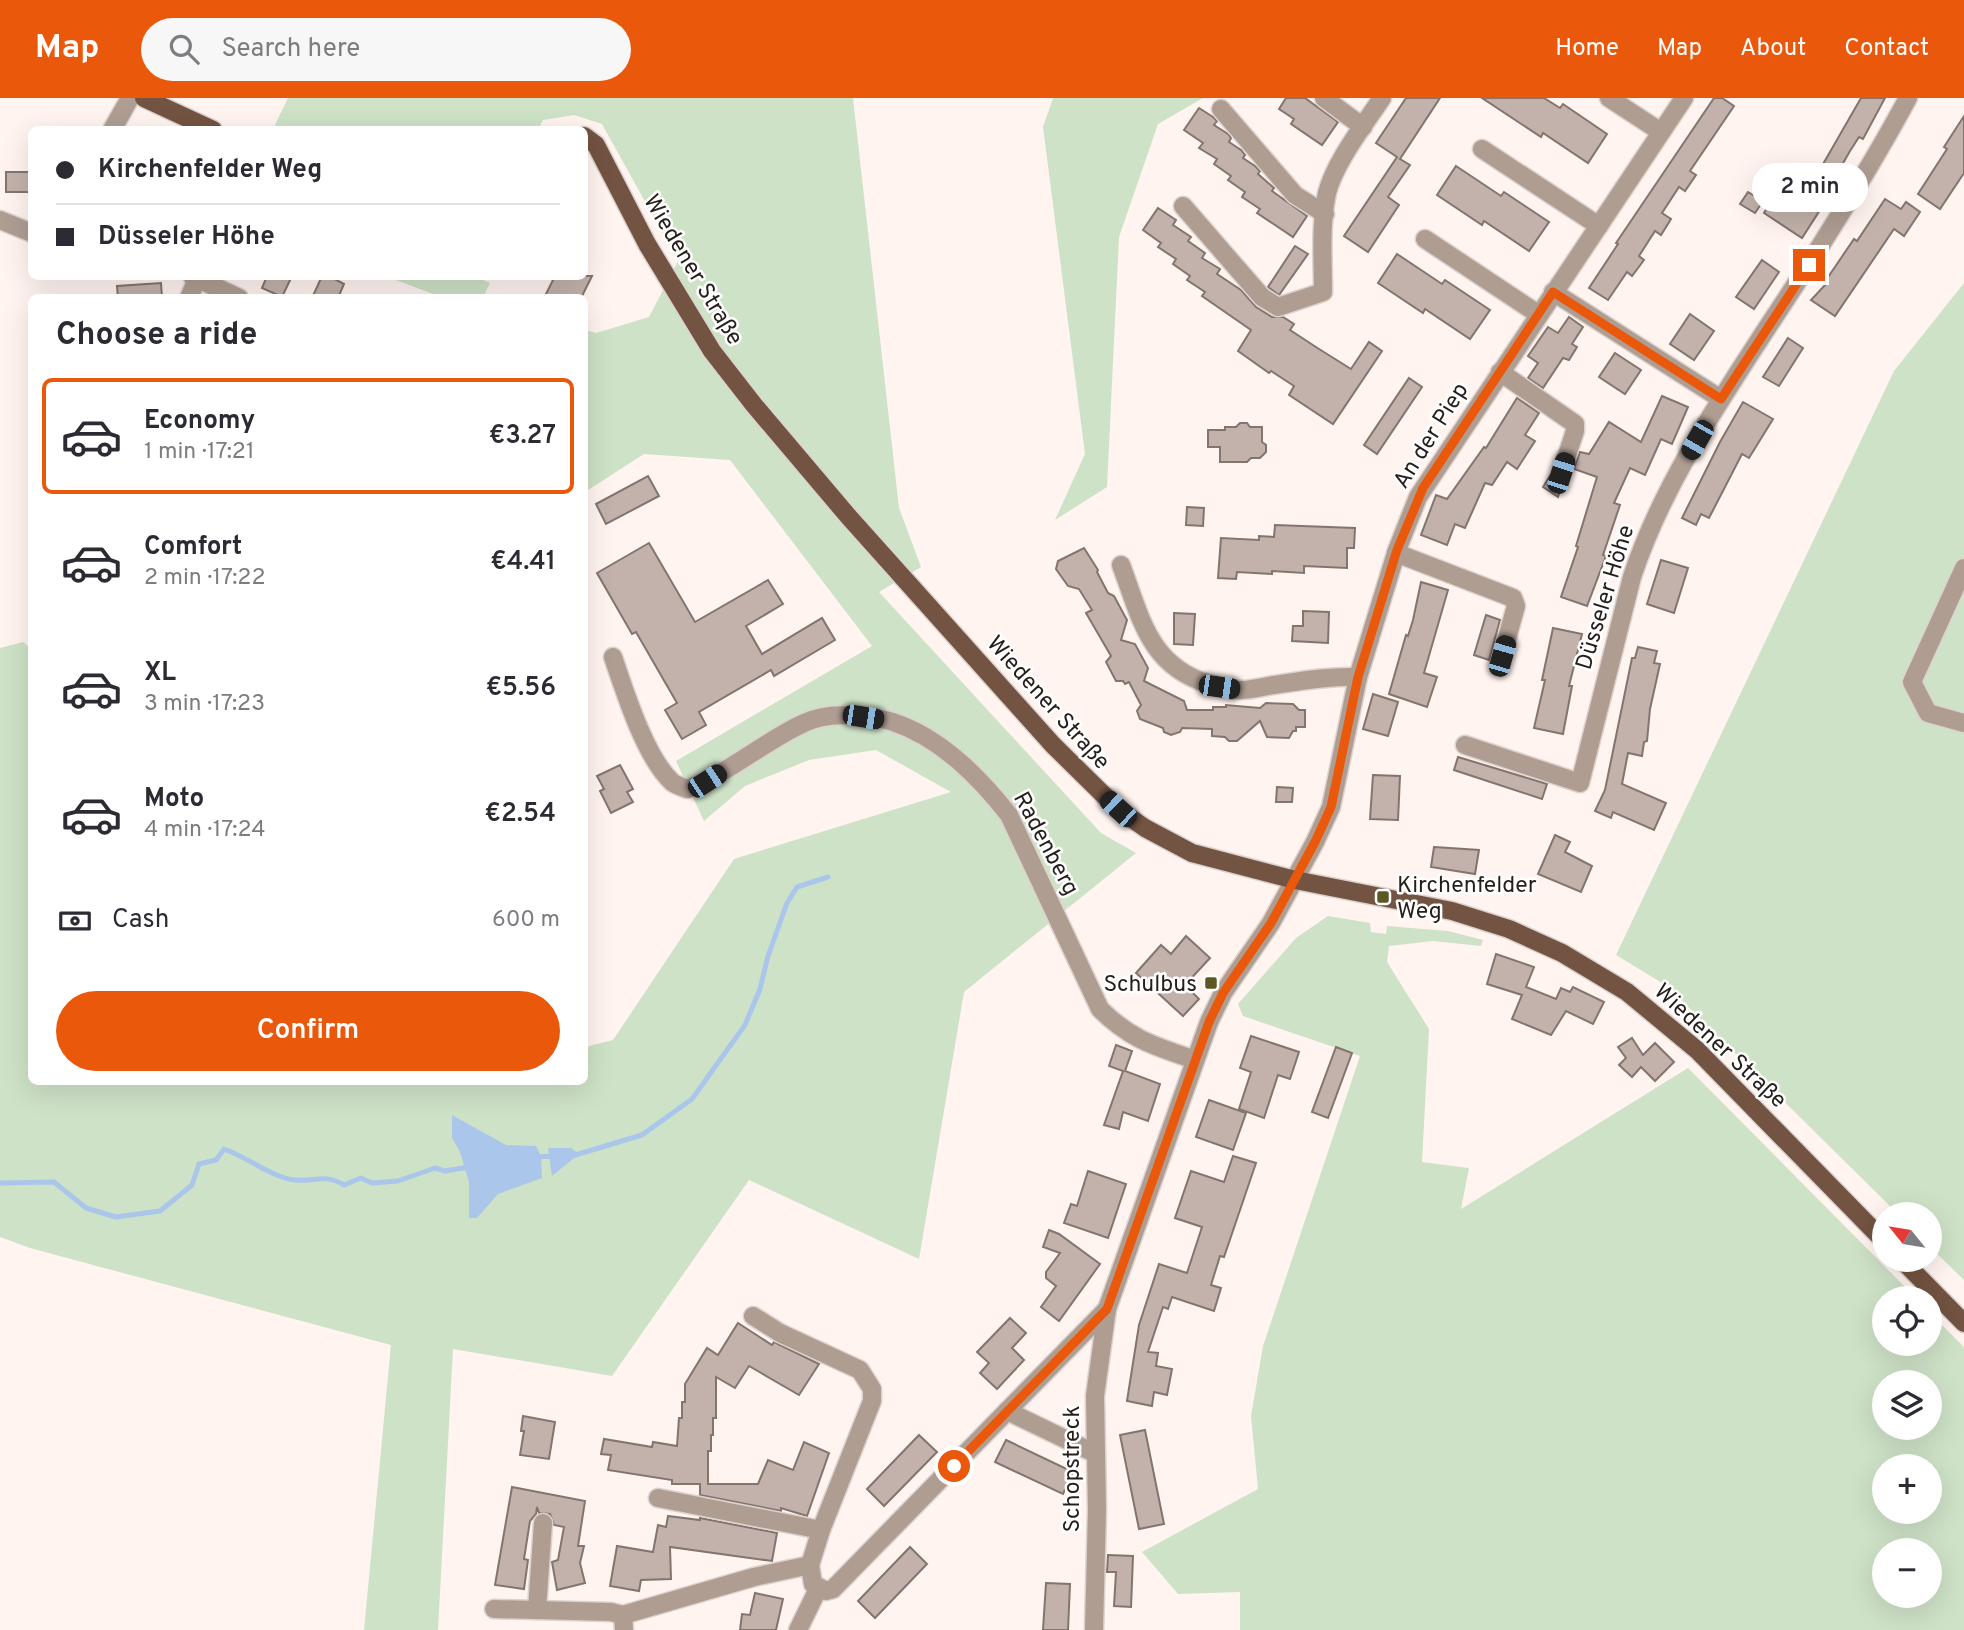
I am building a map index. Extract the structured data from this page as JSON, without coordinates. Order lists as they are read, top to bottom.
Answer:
{
  "streets": {
    "main road": ["Wiedener Straße"],
    "street": [
      "An der Piep",
      "Düsseler Höhe",
      "Radenberg",
      "Schopstreck"
    ]
  },
  "crossings": [
    ["Wiedener Straße", "An der Piep"]
  ],
  "places": {
    "transit": ["Kirchenfelder Weg", "Schulbus"]
  },
  "north": "top left",
  "page": {
    "header": "Map",
    "search": "Search here",
    "nav": [
      "Home",
      "Map",
      "About",
      "Contact"
    ],
    "banner": ["Kirchenfelder Weg", "Düsseler Höhe"],
    "bubble": "2 min",
    "heading": "Choose a ride",
    "list": [
      {
        "name": "Economy",
        "note": "1 min · 17:21",
        "value": "€3.27"
      },
      {
        "name": "Comfort",
        "note": "2 min · 17:22",
        "value": "€4.41"
      },
      {
        "name": "XL",
        "note": "3 min · 17:23",
        "value": "€5.56"
      },
      {
        "name": "Moto",
        "note": "4 min · 17:24",
        "value": "€2.54"
      }
    ],
    "pay": ["Cash", "600 m"],
    "buttons": "Confirm",
    "map_buttons": ["+", "−"]
  }
}
